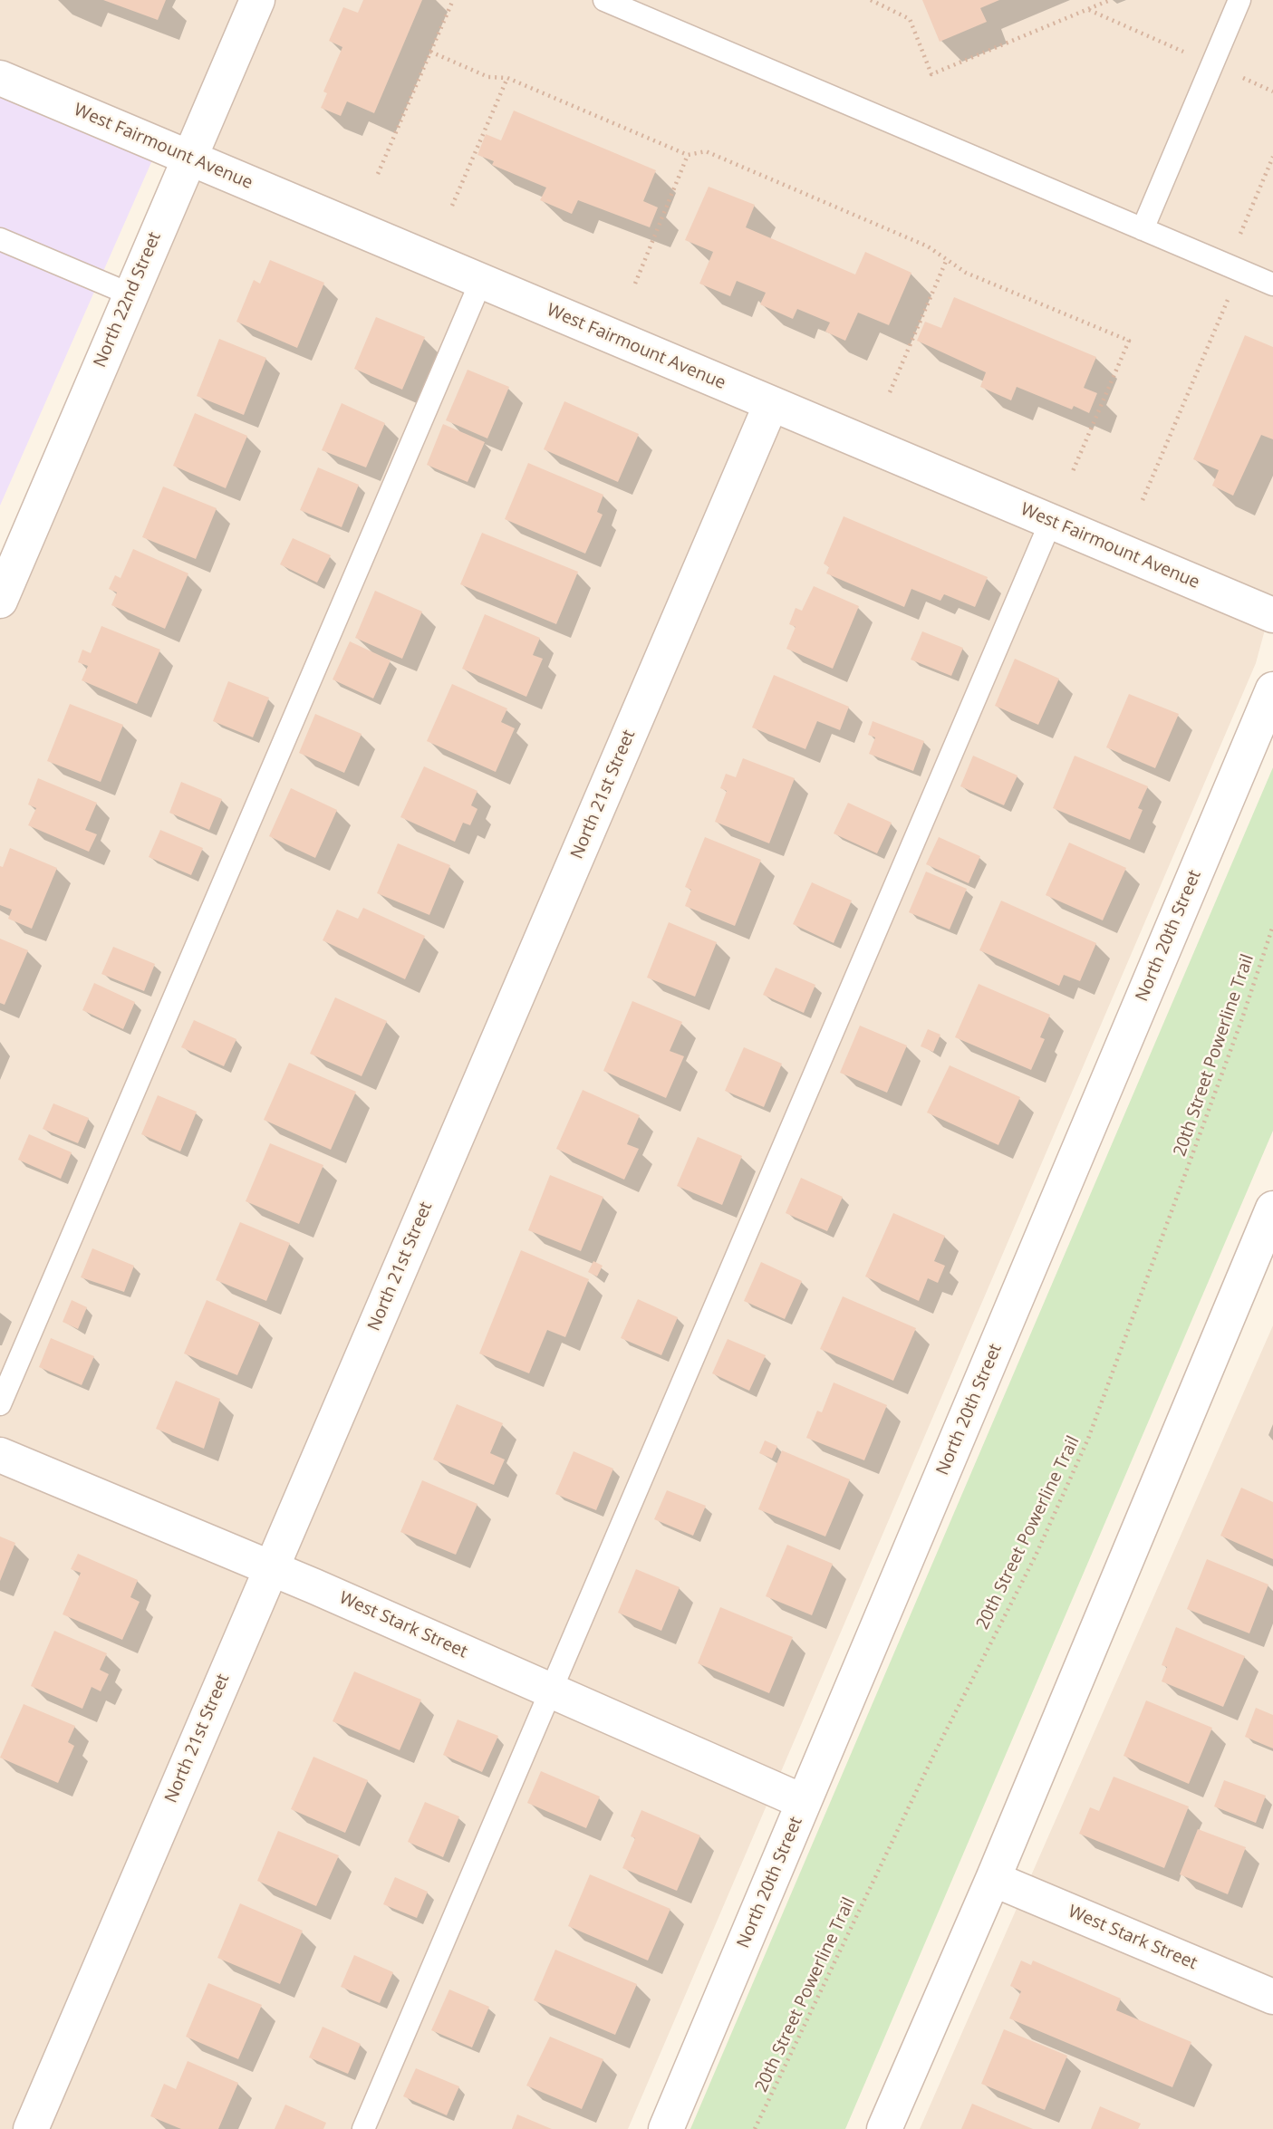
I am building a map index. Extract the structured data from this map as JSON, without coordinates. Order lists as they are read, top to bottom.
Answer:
{
  "streets": {
    "street": [
      "West Fairmount Avenue",
      "North 22nd Street",
      "North 21st Street",
      "North 20th Street",
      "West Stark Street"
    ],
    "path": ["20th Street Powerline Trail"]
  },
  "crossings": [
    ["West Fairmount Avenue", "North 22nd Street"],
    ["West Fairmount Avenue", "North 21st Street"],
    ["North 21st Street", "West Stark Street"],
    ["North 20th Street", "West Stark Street"]
  ]
}
